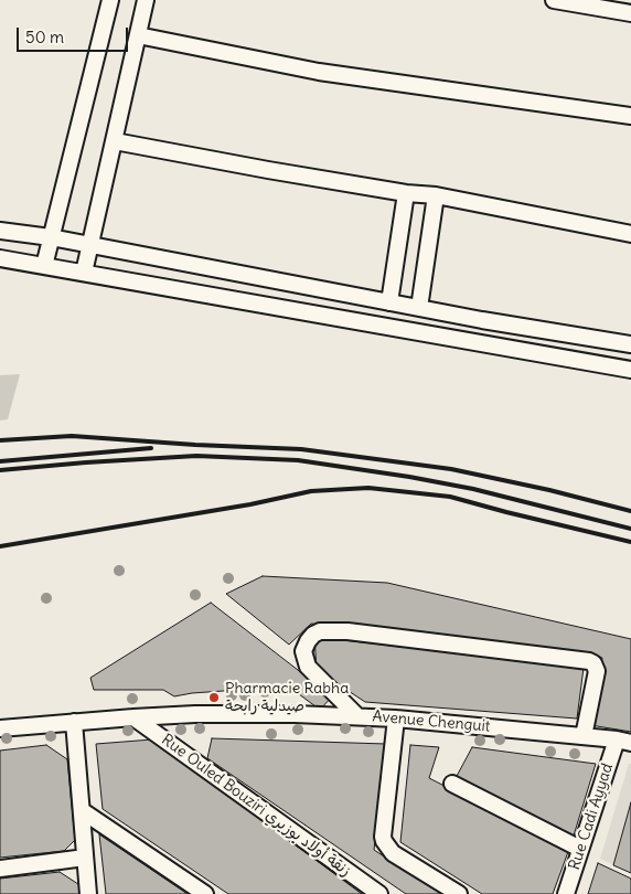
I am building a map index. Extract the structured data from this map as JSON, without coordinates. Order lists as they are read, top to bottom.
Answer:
{
  "streets": {
    "street": ["Avenue Chenguit", "Rue Ouled Bouziri زنقة أولاد بوزيري", "Rue Cadi Ayyad"]
  },
  "crossings": [
    ["Avenue Chenguit", "Rue Ouled Bouziri زنقة أولاد بوزيري"],
    ["Avenue Chenguit", "Rue Cadi Ayyad"]
  ],
  "places": ["Pharmacie Rabha صيدلية رابحة"],
  "scale_bar": "50 m"
}
